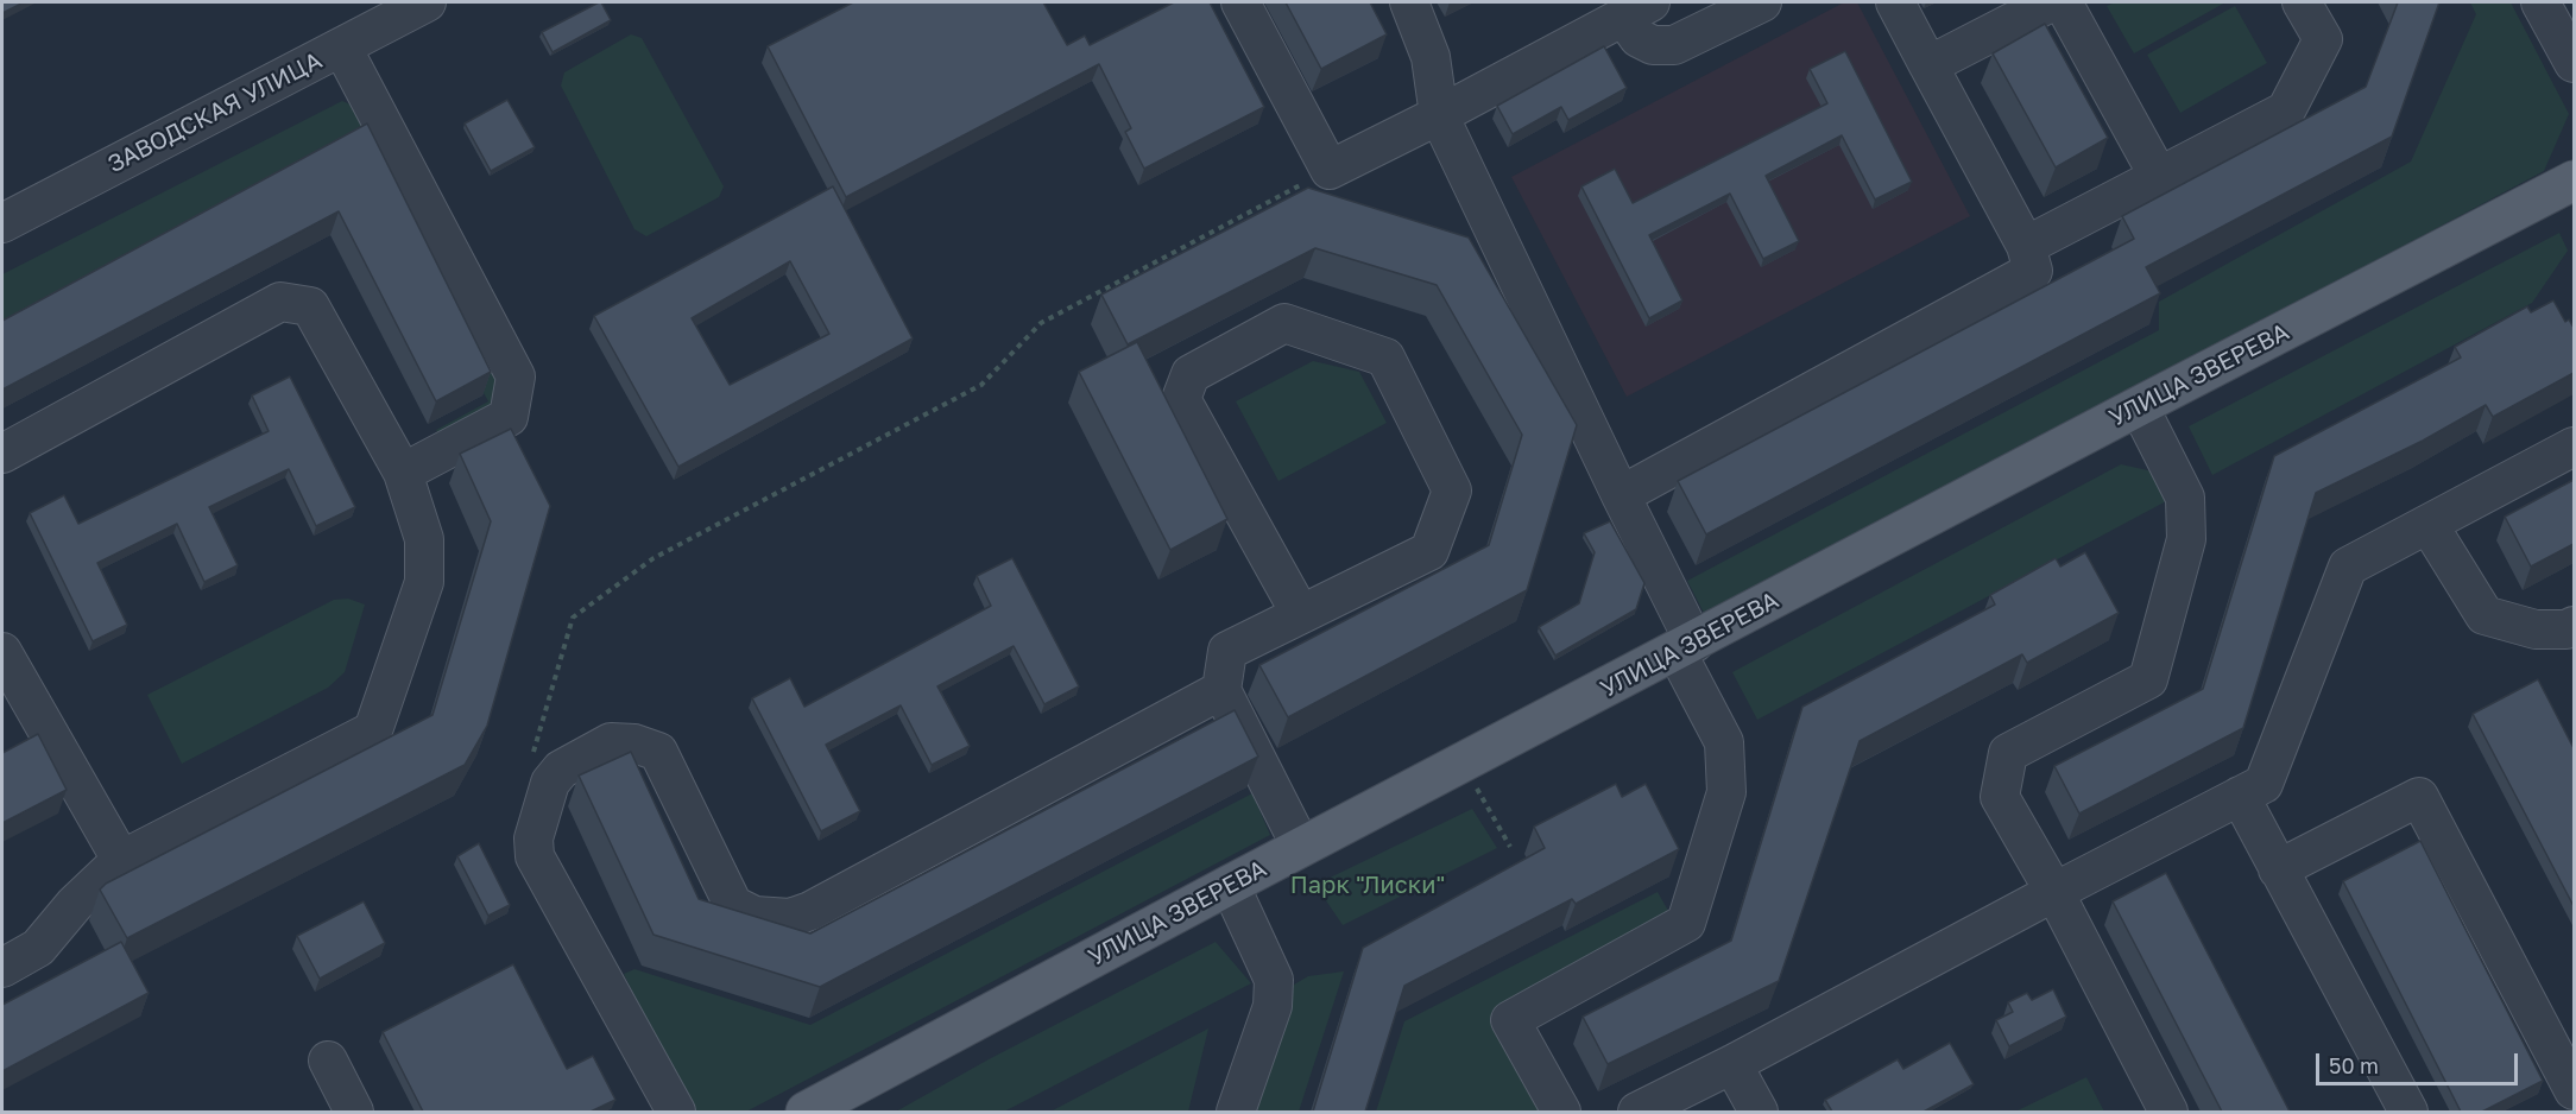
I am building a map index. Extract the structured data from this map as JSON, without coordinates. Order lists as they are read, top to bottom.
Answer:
{
  "streets": {
    "main road": ["УЛИЦА ЗВЕРЕВА"],
    "street": ["ЗАВОДСКАЯ УЛИЦА"]
  },
  "parks": ["Парк \"Лиски\""],
  "scale_bar": "50 m"
}
